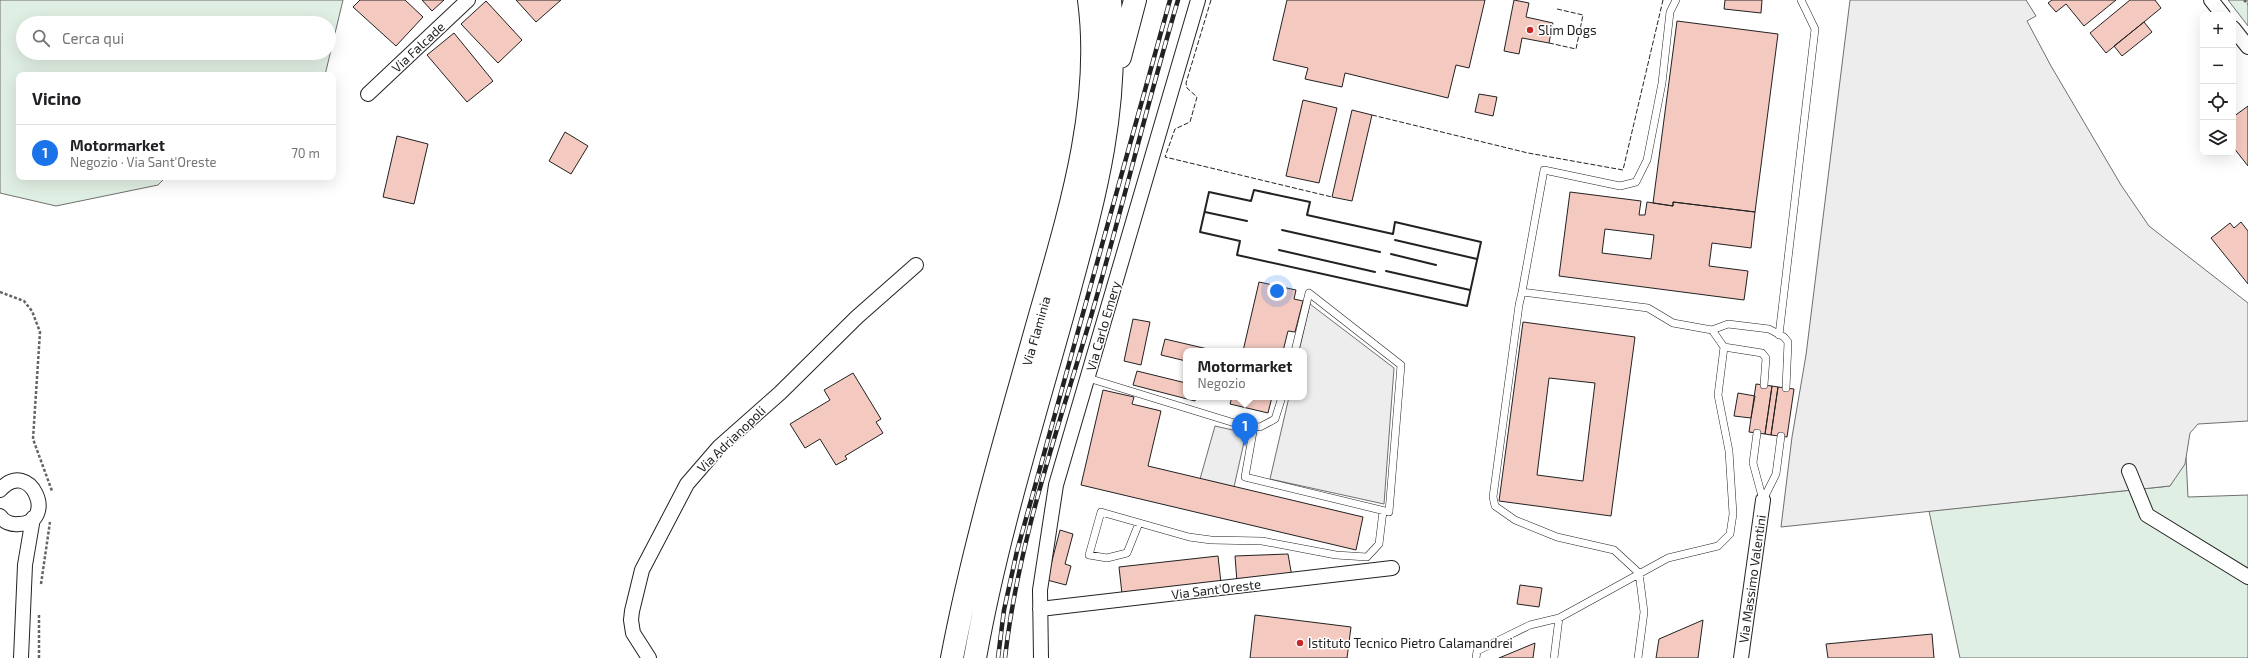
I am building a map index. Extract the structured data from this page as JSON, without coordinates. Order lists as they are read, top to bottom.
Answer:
{
  "streets": {
    "highway": ["Via Flaminia"],
    "street": [
      "Via Falcade",
      "Via Carlo Emery",
      "Via Adrianopoli",
      "Via Massimo Valentini",
      "Via Sant'Oreste"
    ]
  },
  "crossings": [
    ["Via Carlo Emery", "Via Sant'Oreste"]
  ],
  "places": ["Slim Dogs", "Istituto Tecnico Pietro Calamandrei"],
  "page": {
    "map_buttons": ["+", "−"],
    "search": "Cerca qui",
    "heading": "Vicino",
    "list": [
      {
        "mark": "1",
        "name": "Motormarket",
        "note": "Negozio · Via Sant'Oreste",
        "value": "70 m"
      }
    ],
    "popup": ["Motormarket", "Negozio"],
    "pins": "1"
  }
}
